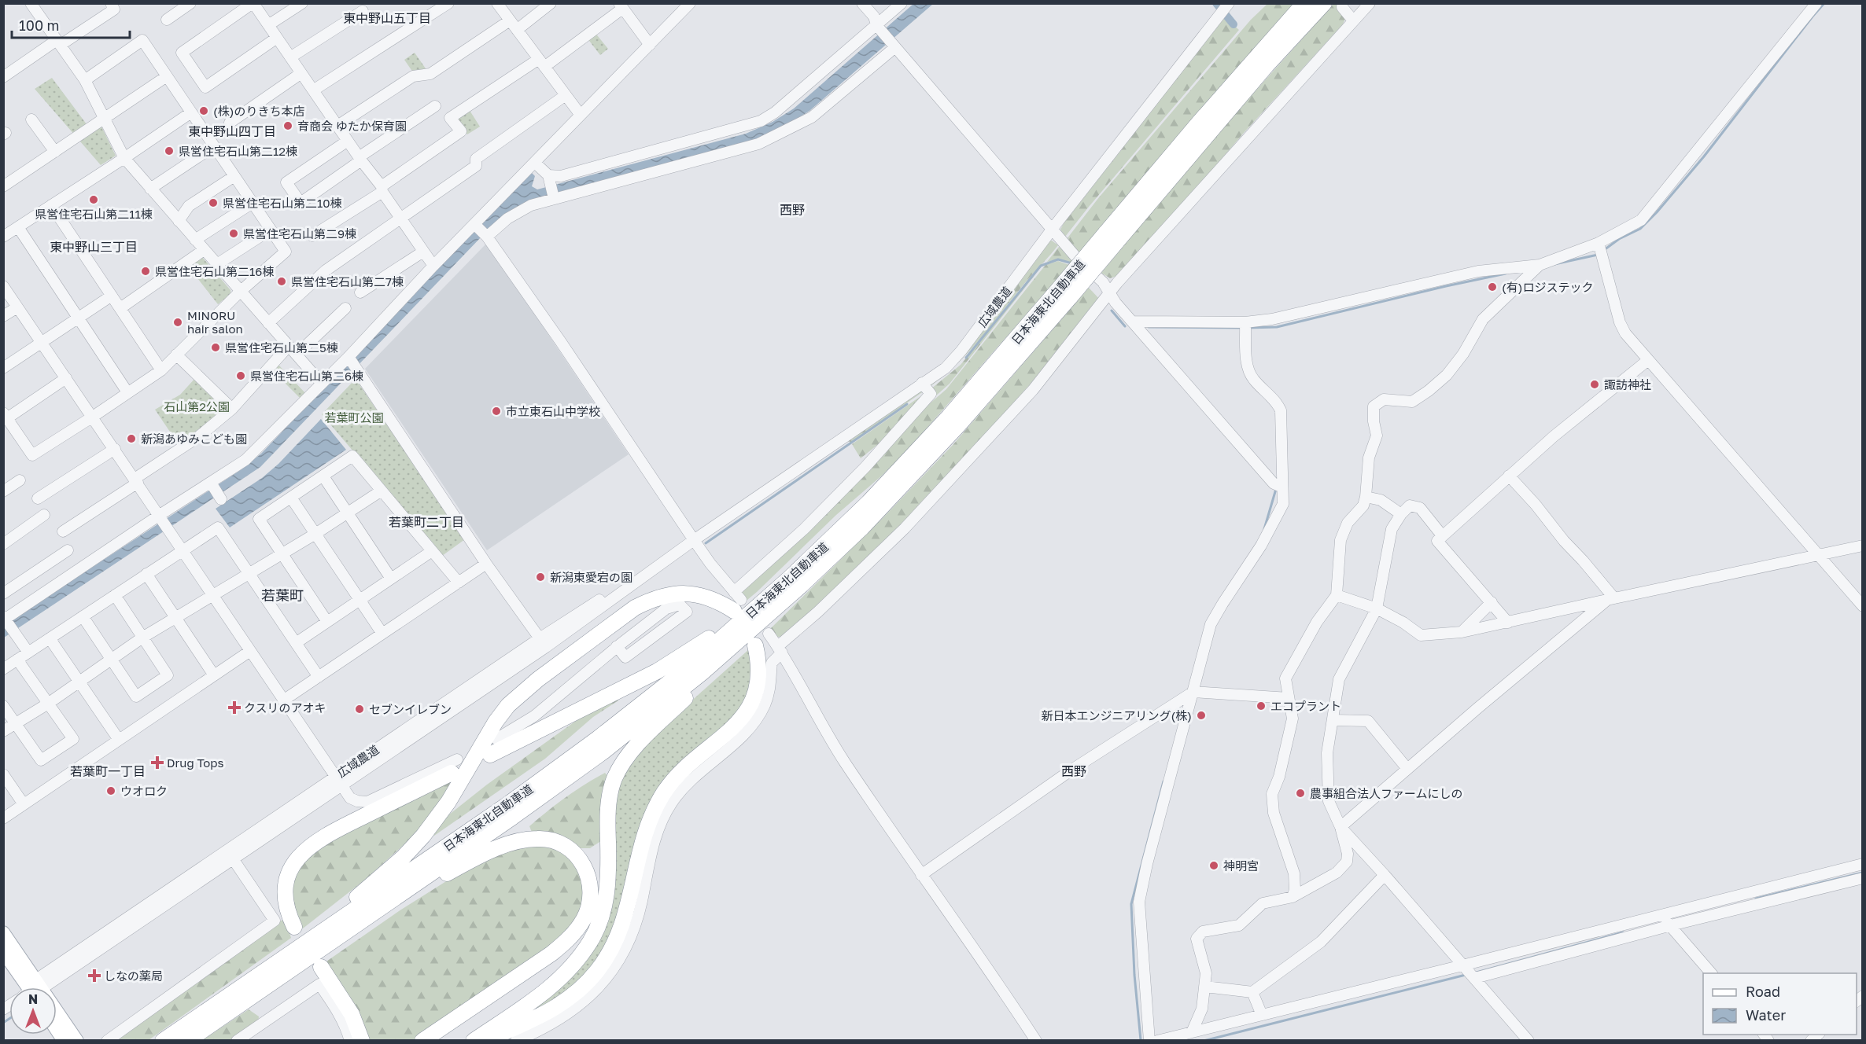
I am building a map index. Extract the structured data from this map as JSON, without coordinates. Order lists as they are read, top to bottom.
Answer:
{
  "streets": {
    "highway": ["日本海東北自動車道"],
    "street": ["広域農道"]
  },
  "districts": [
    "東中野山五丁目",
    "東中野山四丁目",
    "西野",
    "東中野山三丁目",
    "若葉町二丁目",
    "若葉町",
    "若葉町一丁目",
    "西野"
  ],
  "parks": ["石山第2公園", "若葉町公園"],
  "places": {
    "other": [
      "(株)のりきち本店",
      "育商会 ゆたか保育園",
      "県営住宅石山第二12棟",
      "県営住宅石山第二11棟",
      "県営住宅石山第二10棟",
      "県営住宅石山第二9棟",
      "県営住宅石山第二16棟",
      "県営住宅石山第二7棟",
      "(有)ロジステック",
      "MINORU hair salon",
      "県営住宅石山第二5棟",
      "県営住宅石山第二6棟",
      "諏訪神社",
      "市立東石山中学校",
      "新潟あゆみこども園",
      "新潟東愛宕の園",
      "エコプラント",
      "セブンイレブン",
      "新日本エンジニアリング(株)",
      "ウオロク",
      "農事組合法人ファームにしの",
      "神明宮"
    ],
    "health": ["クスリのアオキ", "Drug Tops", "しなの薬局"]
  },
  "legend": ["Road", "Water"],
  "scale_bar": "100 m",
  "north": "top"
}
